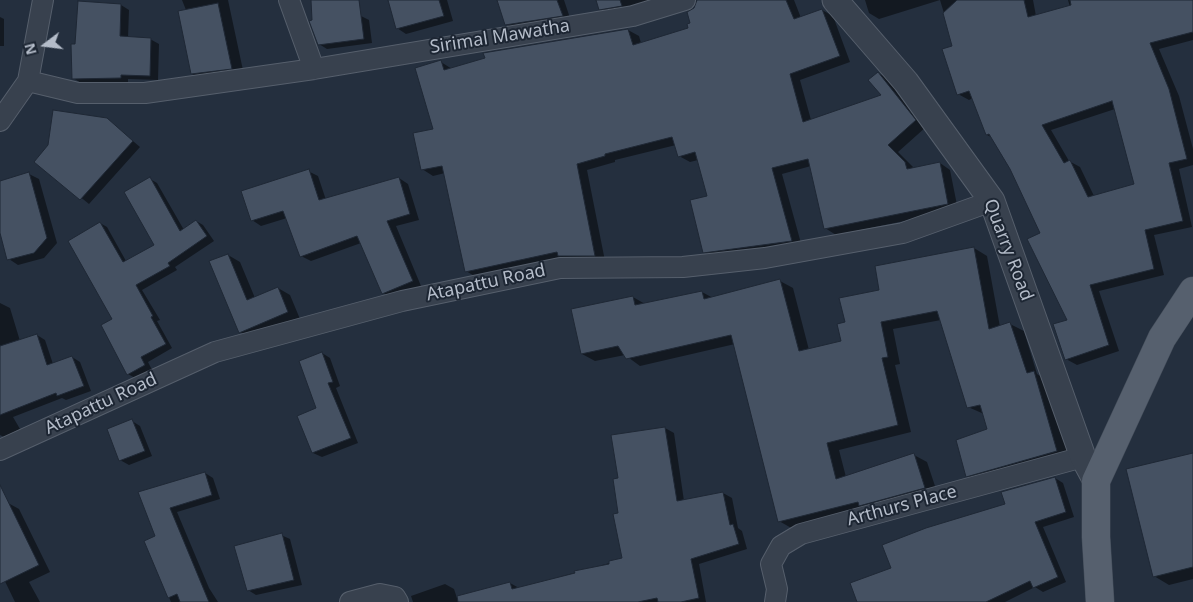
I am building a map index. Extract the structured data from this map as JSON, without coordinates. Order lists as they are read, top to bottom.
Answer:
{
  "streets": {
    "street": [
      "Sirimal Mawatha",
      "Quarry Road",
      "Atapattu Road",
      "Arthurs Place"
    ]
  },
  "crossings": [
    ["Quarry Road", "Atapattu Road"],
    ["Quarry Road", "Arthurs Place"]
  ],
  "north": "left"
}
